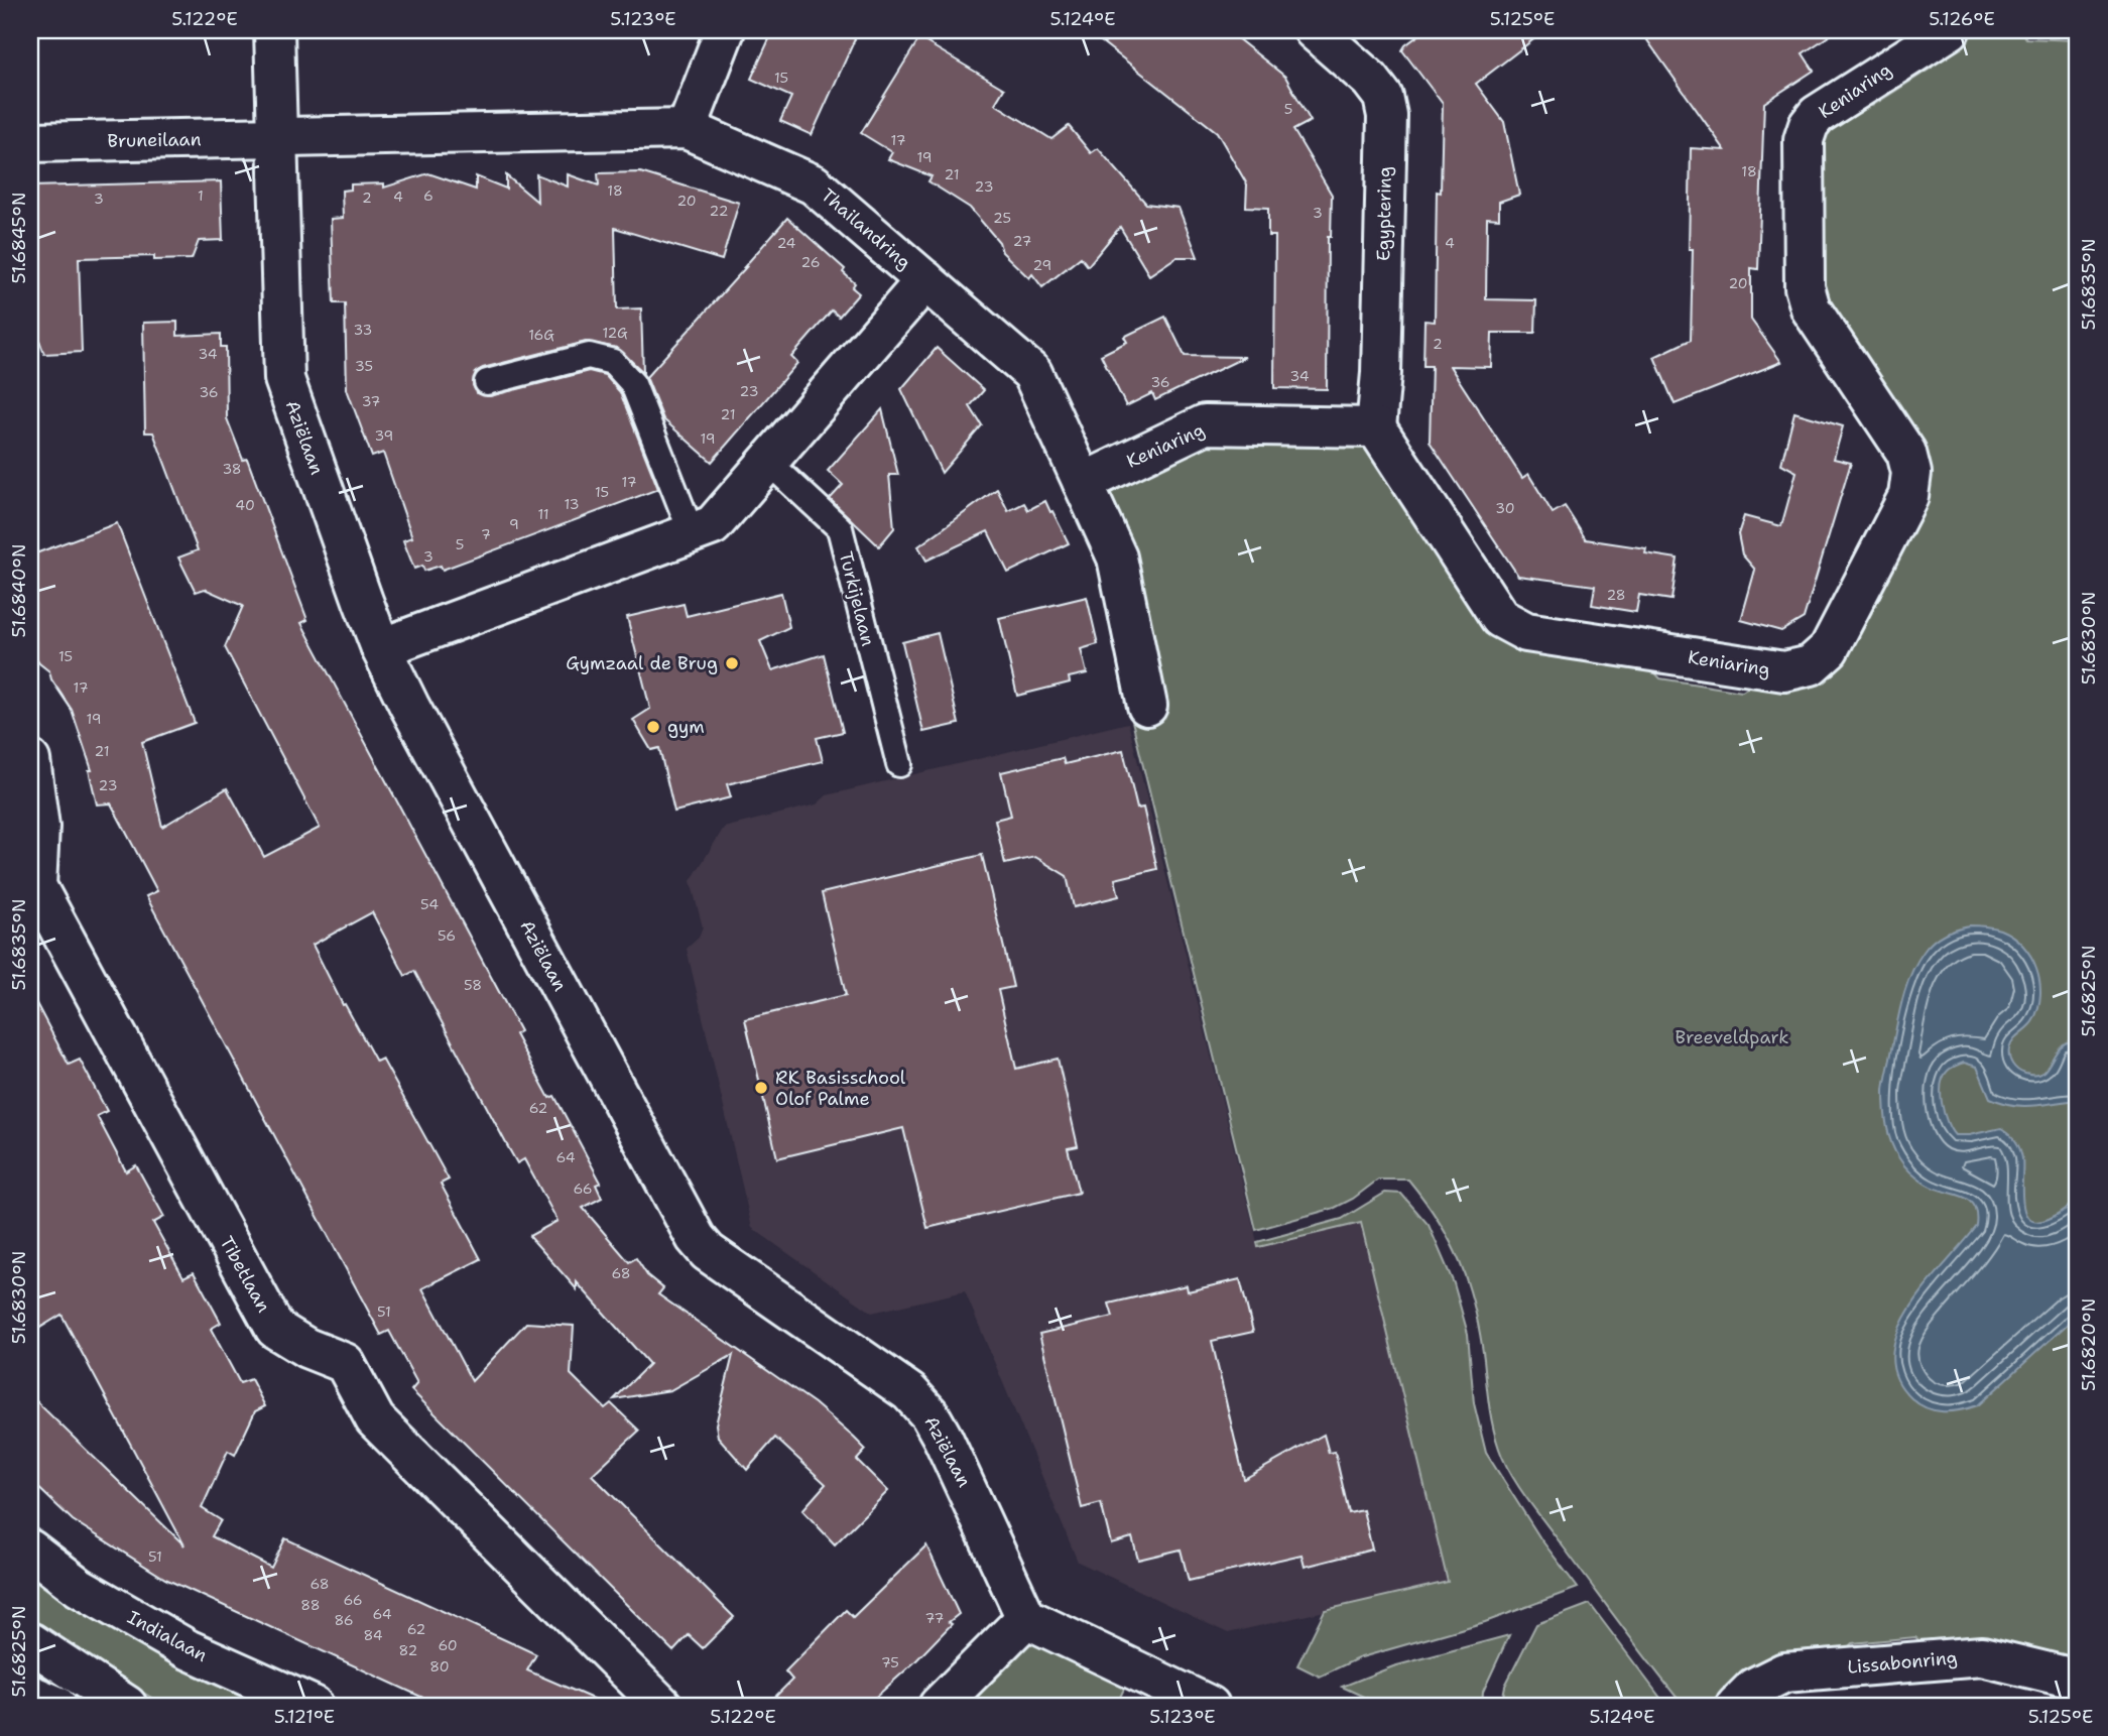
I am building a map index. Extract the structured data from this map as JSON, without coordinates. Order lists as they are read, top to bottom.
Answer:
{
  "streets": {
    "street": [
      "Keniaring",
      "Bruneilaan",
      "Egyptering",
      "Thailandring",
      "Aziëlaan",
      "Tibetlaan",
      "Indialaan",
      "Lissabonring"
    ],
    "lane": ["Turkijelaan"]
  },
  "crossings": [
    ["Keniaring", "Egyptering"],
    ["Keniaring", "Thailandring"],
    ["Bruneilaan", "Thailandring"],
    ["Bruneilaan", "Aziëlaan"],
    ["Thailandring", "Aziëlaan"]
  ],
  "parks": ["Breeveldpark"],
  "places": ["Gymzaal de Brug", "gym", "RK Basisschool Olof Palme"],
  "house_numbers": [
    "15",
    "5",
    "17",
    "19",
    "18",
    "21",
    "23",
    "18",
    "1",
    "6",
    "4",
    "2",
    "3",
    "20",
    "22",
    "3",
    "25",
    "27",
    "24",
    "4",
    "26",
    "29",
    "20",
    "33",
    "12G",
    "16G",
    "2",
    "34",
    "35",
    "34",
    "36",
    "23",
    "36",
    "37",
    "21",
    "39",
    "19",
    "38",
    "17",
    "15",
    "13",
    "40",
    "30",
    "11",
    "9",
    "7",
    "5",
    "3",
    "28",
    "15",
    "17",
    "19",
    "21",
    "23",
    "54",
    "56",
    "58",
    "62",
    "64",
    "66",
    "68",
    "51",
    "51",
    "68",
    "66",
    "88",
    "64",
    "77",
    "86",
    "62",
    "84",
    "60",
    "82",
    "75",
    "80"
  ],
  "coordinates": [
    "5.122°E",
    "5.123°E",
    "5.124°E",
    "5.125°E",
    "5.126°E",
    "51.6845°N",
    "51.6835°N",
    "51.6840°N",
    "51.6830°N",
    "51.6825°N",
    "51.6820°N",
    "5.121°E"
  ]
}
